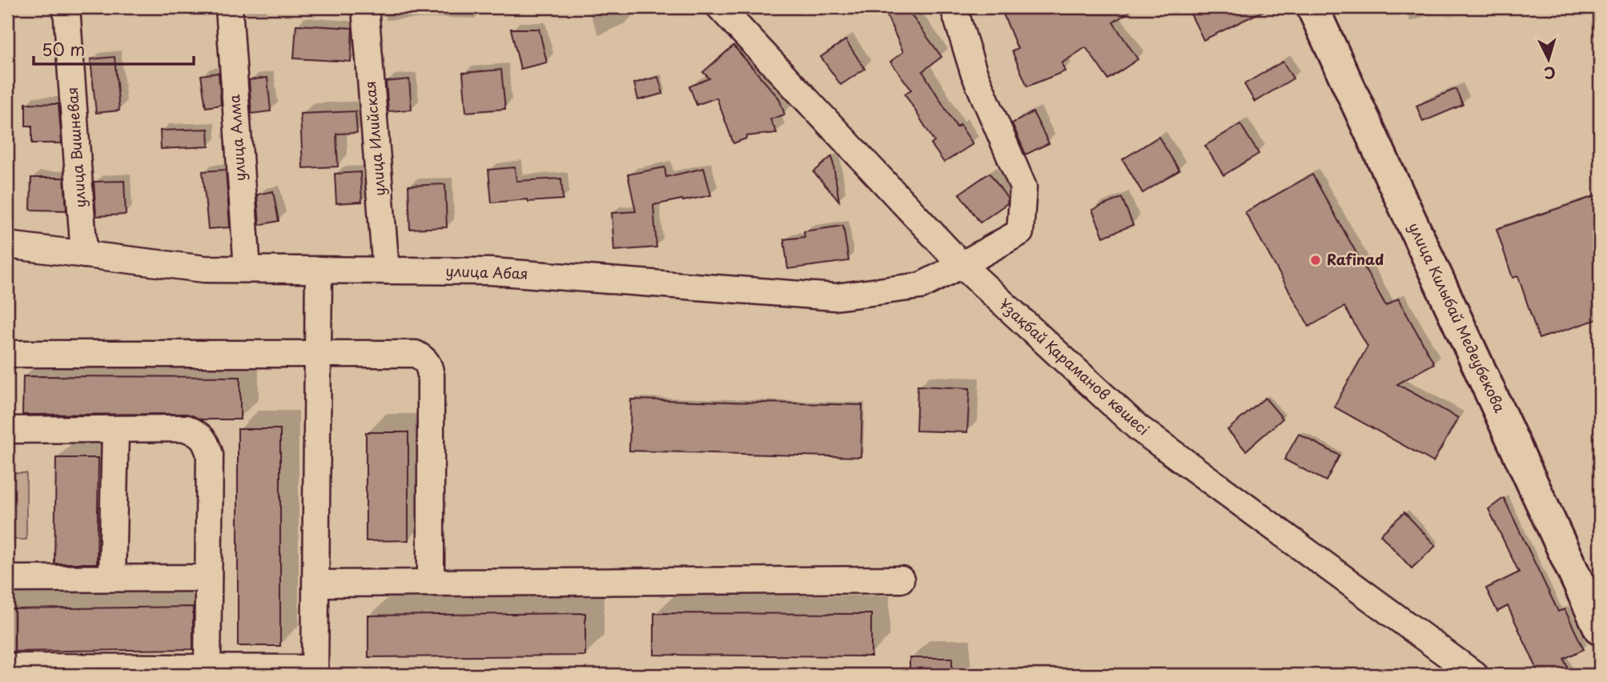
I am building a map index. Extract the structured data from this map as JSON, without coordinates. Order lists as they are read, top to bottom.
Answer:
{
  "streets": {
    "main road": ["улица Килыбай Медеубекова"],
    "street": [
      "улица Алма",
      "улица Илийская",
      "улица Вишневая",
      "улица Абая",
      "Ұзақбай Қараманов көшесі"
    ]
  },
  "crossings": [
    ["улица Алма", "улица Абая"],
    ["улица Илийская", "улица Абая"],
    ["улица Вишневая", "улица Абая"],
    ["улица Абая", "Ұзақбай Қараманов көшесі"]
  ],
  "places": ["Rafinad"],
  "scale_bar": "50 m",
  "north": "bottom"
}
